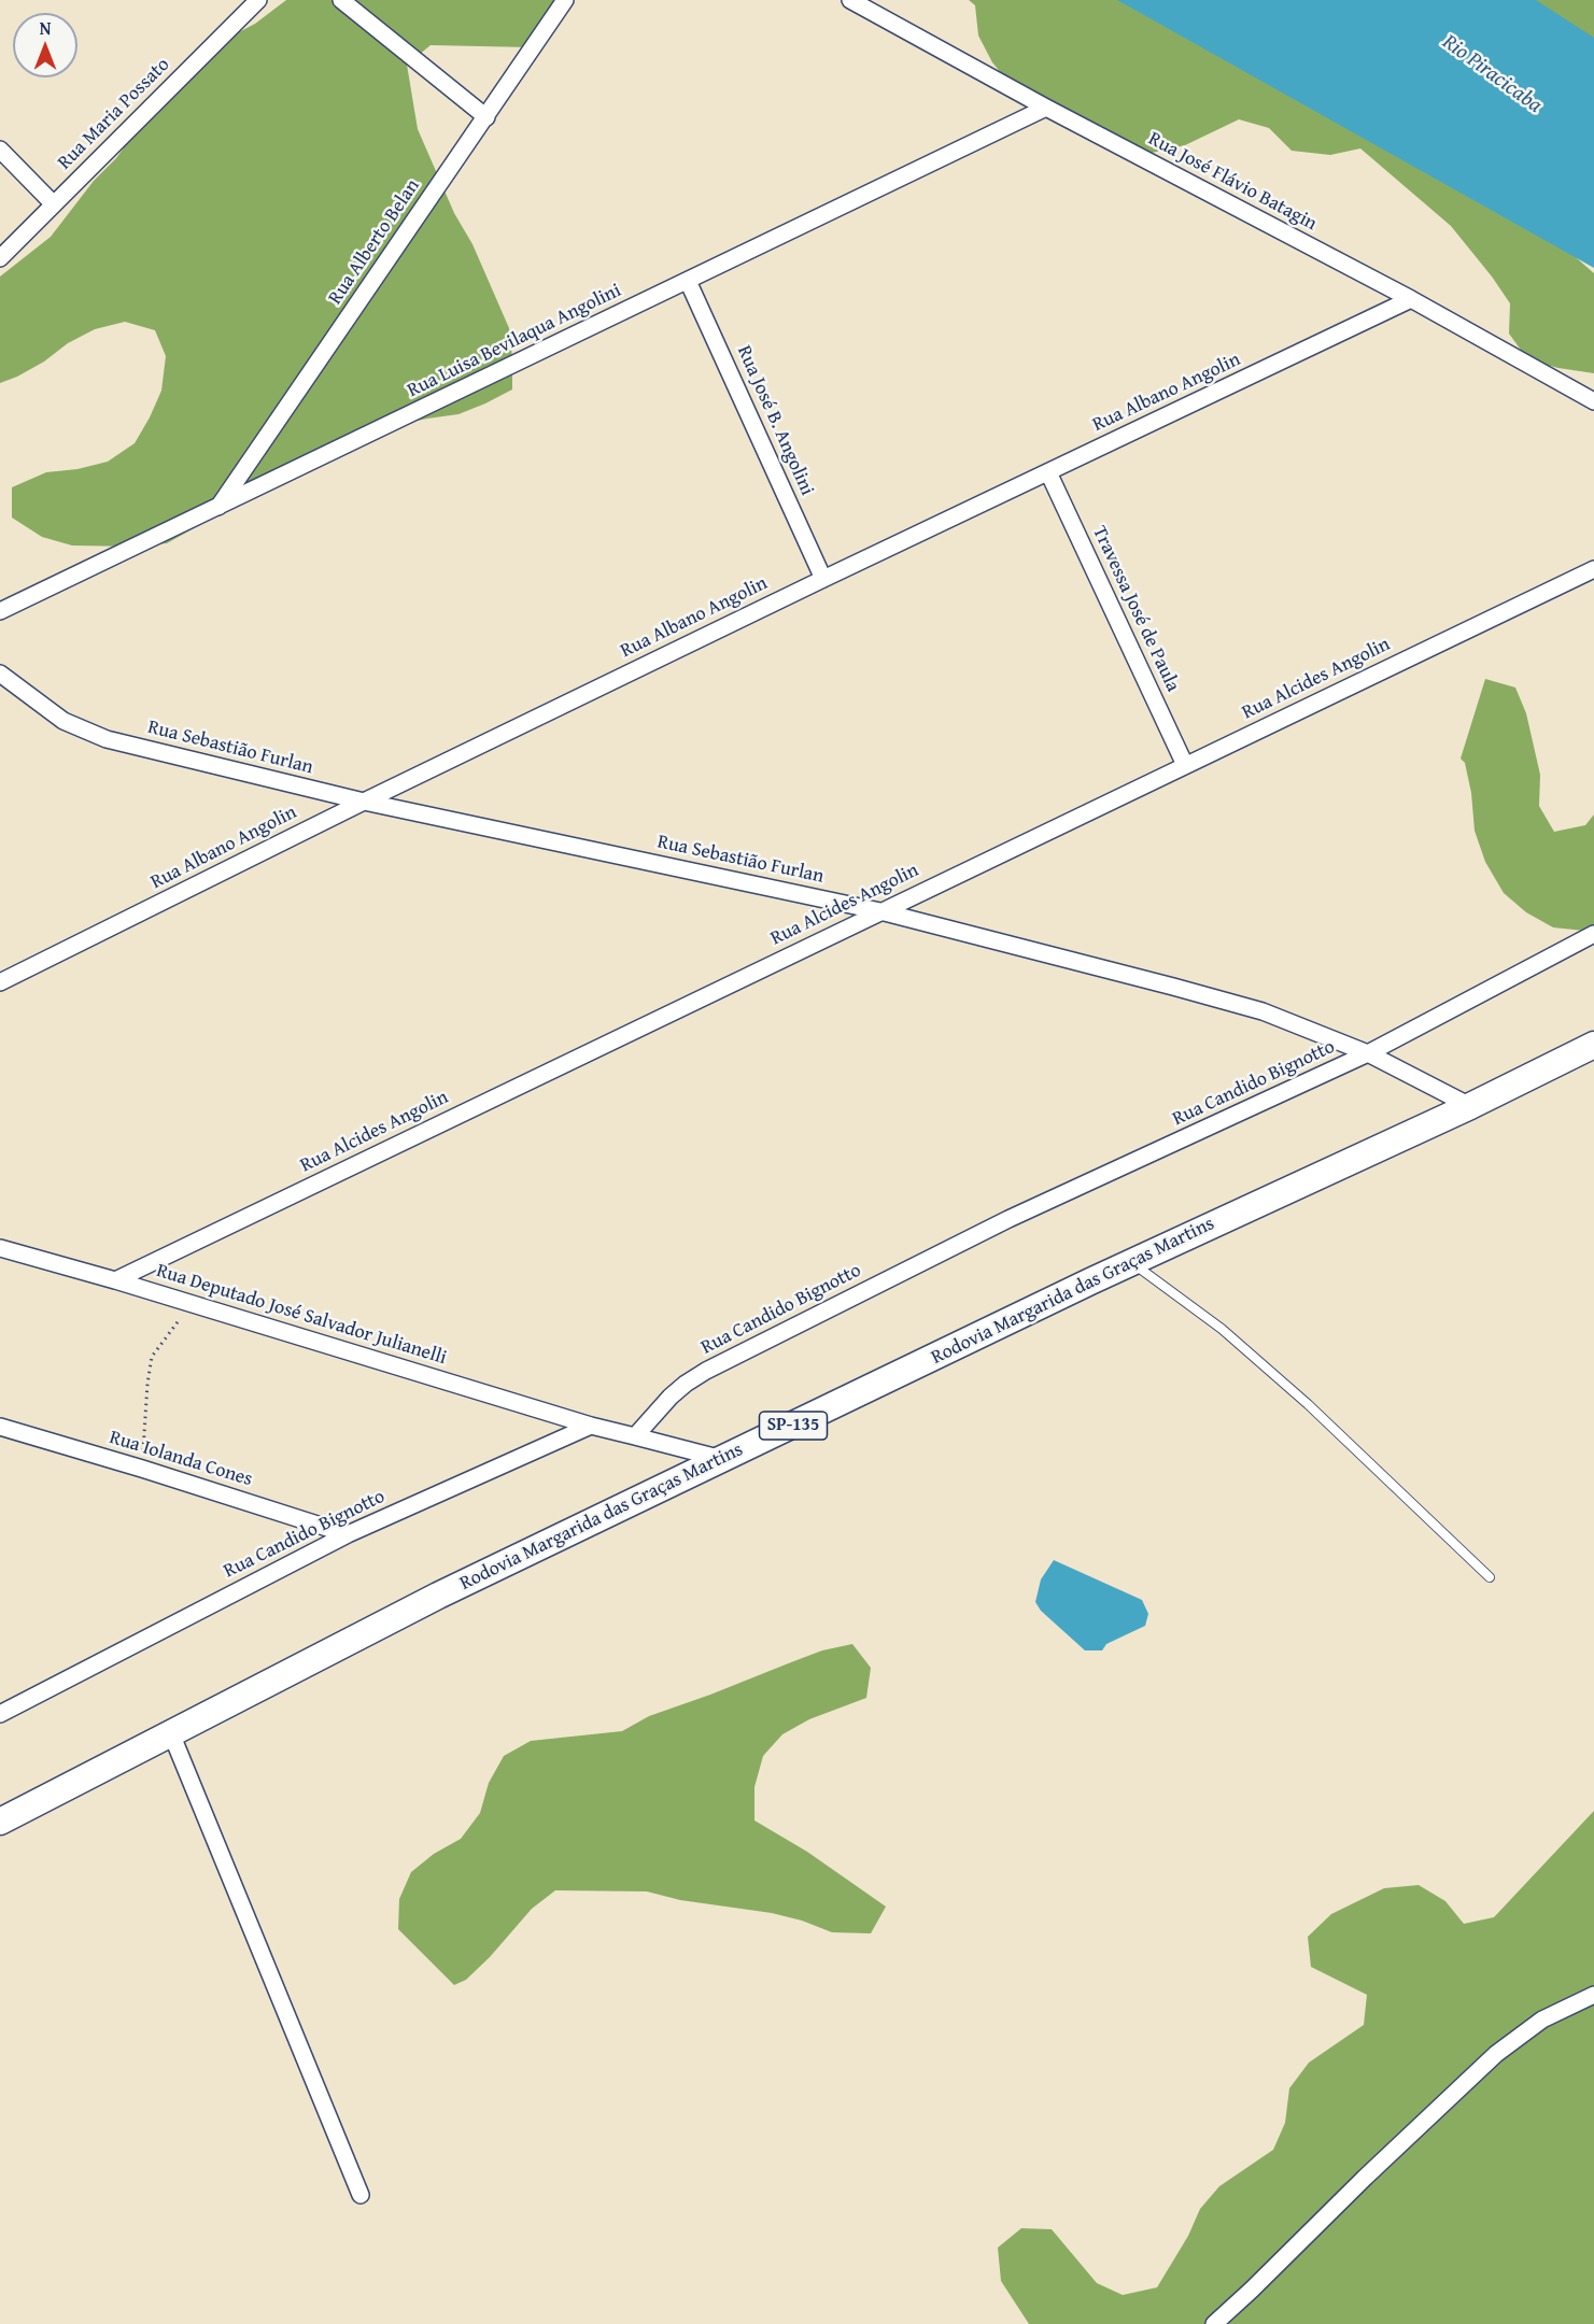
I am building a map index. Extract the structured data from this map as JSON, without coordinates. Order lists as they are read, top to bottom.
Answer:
{
  "streets": {
    "main road": ["Rodovia Margarida das Graças Martins", "SP-135"],
    "street": [
      "Rua Maria Possato",
      "Rua José Flávio Batagin",
      "Rua Alberto Belan",
      "Rua Luisa Bevilaqua Angolini",
      "Rua Albano Angolin",
      "Rua José B. Angolini",
      "Travessa José de Paula",
      "Rua Alcides Angolin",
      "Rua Sebastião Furlan",
      "Rua Candido Bignotto",
      "Rua Deputado José Salvador Julianelli",
      "Rua Iolanda Cones"
    ]
  },
  "crossings": [
    ["Rua José Flávio Batagin", "Rua Luisa Bevilaqua Angolini"],
    ["Rua José Flávio Batagin", "Rua Albano Angolin"],
    ["Rua Alberto Belan", "Rua Luisa Bevilaqua Angolini"],
    ["Rua Luisa Bevilaqua Angolini", "Rua José B. Angolini"],
    ["Rua Albano Angolin", "Rua José B. Angolini"],
    ["Rua Albano Angolin", "Travessa José de Paula"],
    ["Rua Albano Angolin", "Rua Sebastião Furlan"],
    ["Travessa José de Paula", "Rua Alcides Angolin"],
    ["Rua Alcides Angolin", "Rua Sebastião Furlan"],
    ["Rua Alcides Angolin", "Rua Deputado José Salvador Julianelli"],
    ["Rua Sebastião Furlan", "Rua Candido Bignotto"],
    ["Rua Sebastião Furlan", "Rodovia Margarida das Graças Martins"],
    ["Rua Candido Bignotto", "Rua Deputado José Salvador Julianelli"],
    ["Rua Candido Bignotto", "Rua Iolanda Cones"]
  ],
  "water": ["Rio Piracicaba"],
  "north": "top"
}
